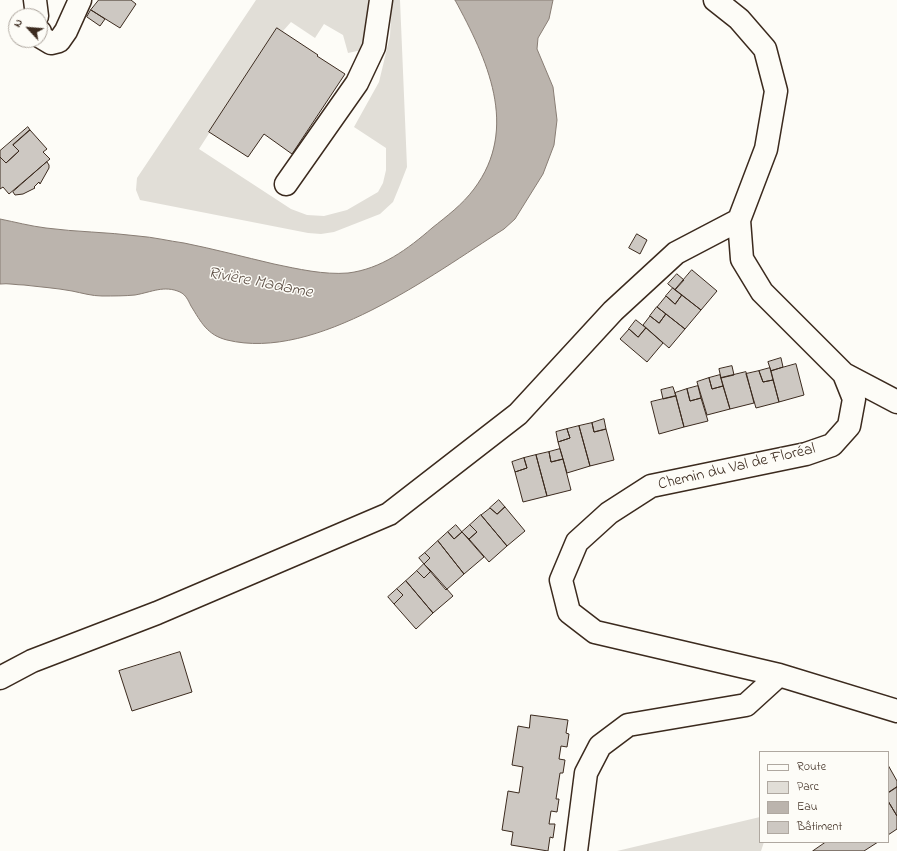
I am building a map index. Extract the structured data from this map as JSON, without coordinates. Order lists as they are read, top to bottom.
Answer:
{
  "streets": {
    "street": ["Chemin du Val de Floréal"]
  },
  "water": ["Rivière Madame"],
  "legend": [
    "Route",
    "Parc",
    "Eau",
    "Bâtiment"
  ],
  "north": "top left"
}
